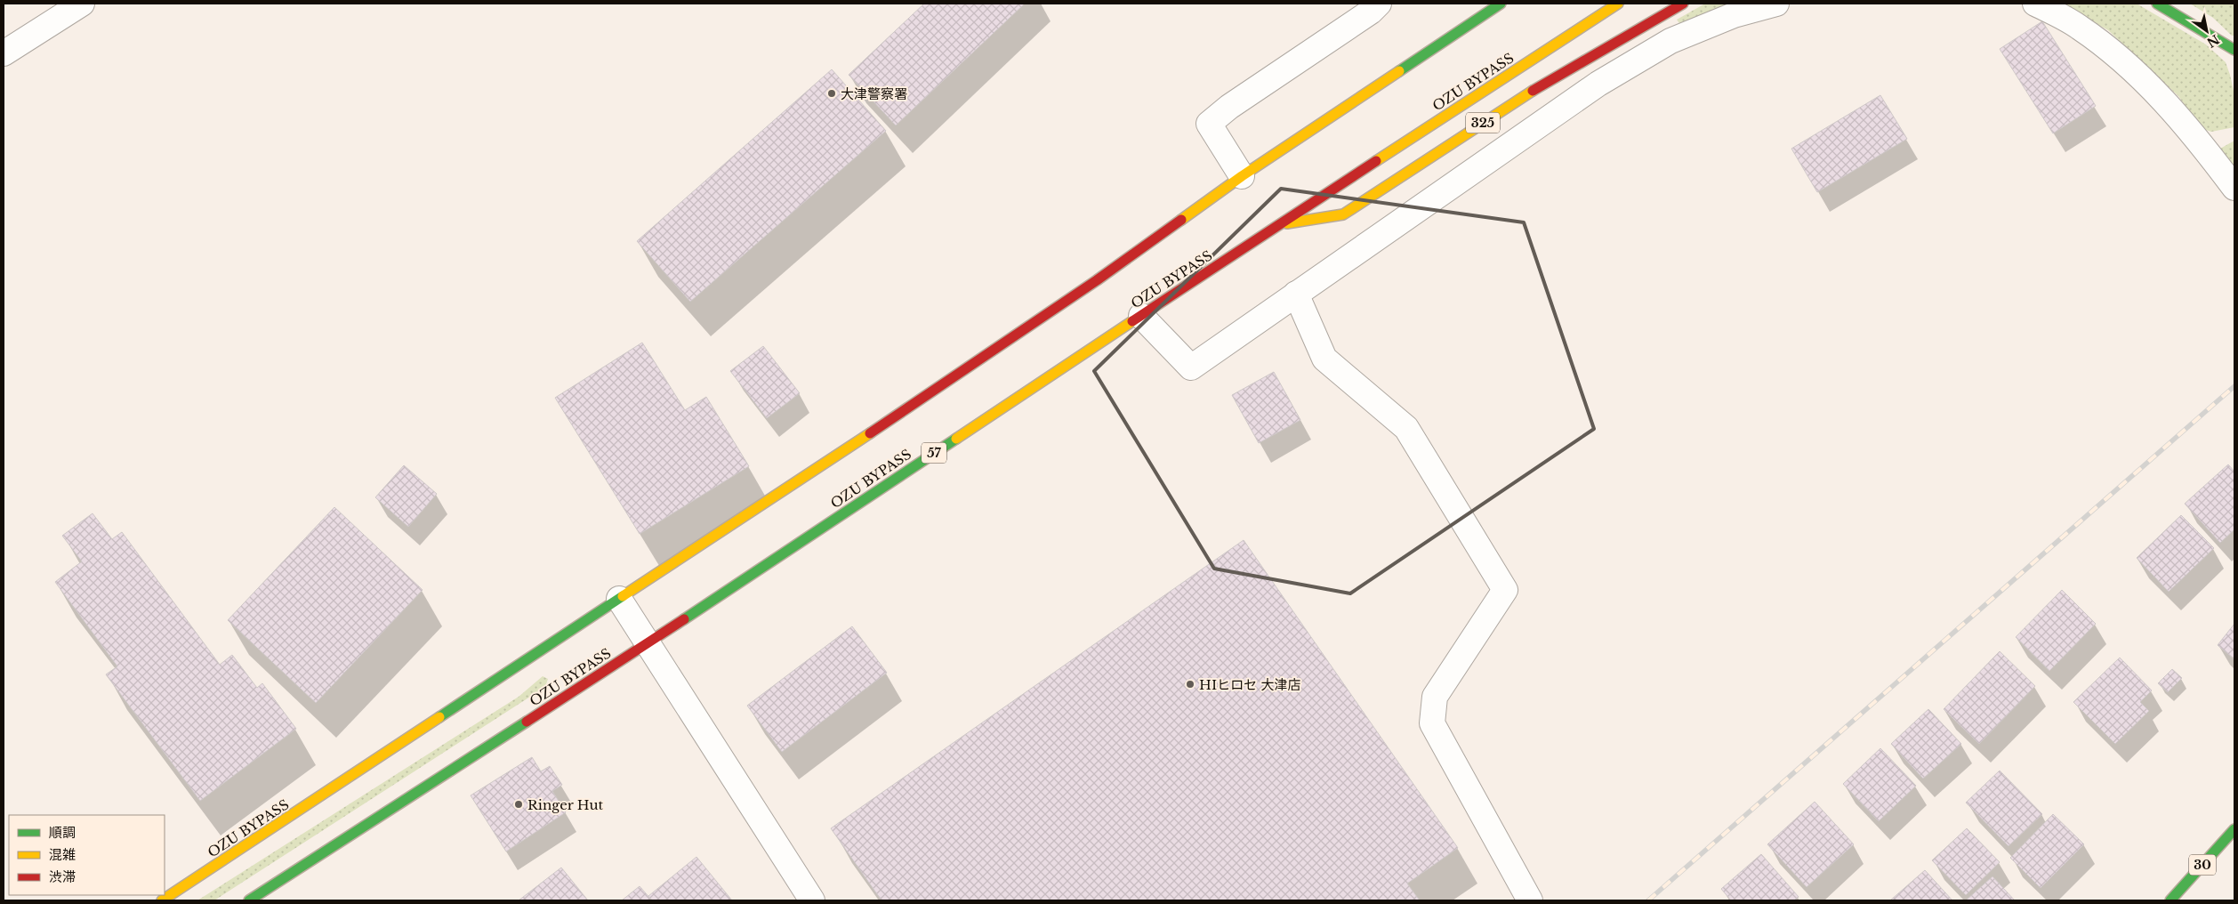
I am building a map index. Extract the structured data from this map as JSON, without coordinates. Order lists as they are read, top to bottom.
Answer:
{
  "streets": {
    "main road": [
      "OZU BYPASS",
      "325",
      "57",
      "30"
    ]
  },
  "crossings": [
    ["OZU BYPASS", "325"]
  ],
  "places": ["大津警察署", "HIヒロセ 大津店", "Ringer Hut"],
  "legend": ["順調", "混雑", "渋滞"],
  "north": "bottom right"
}
